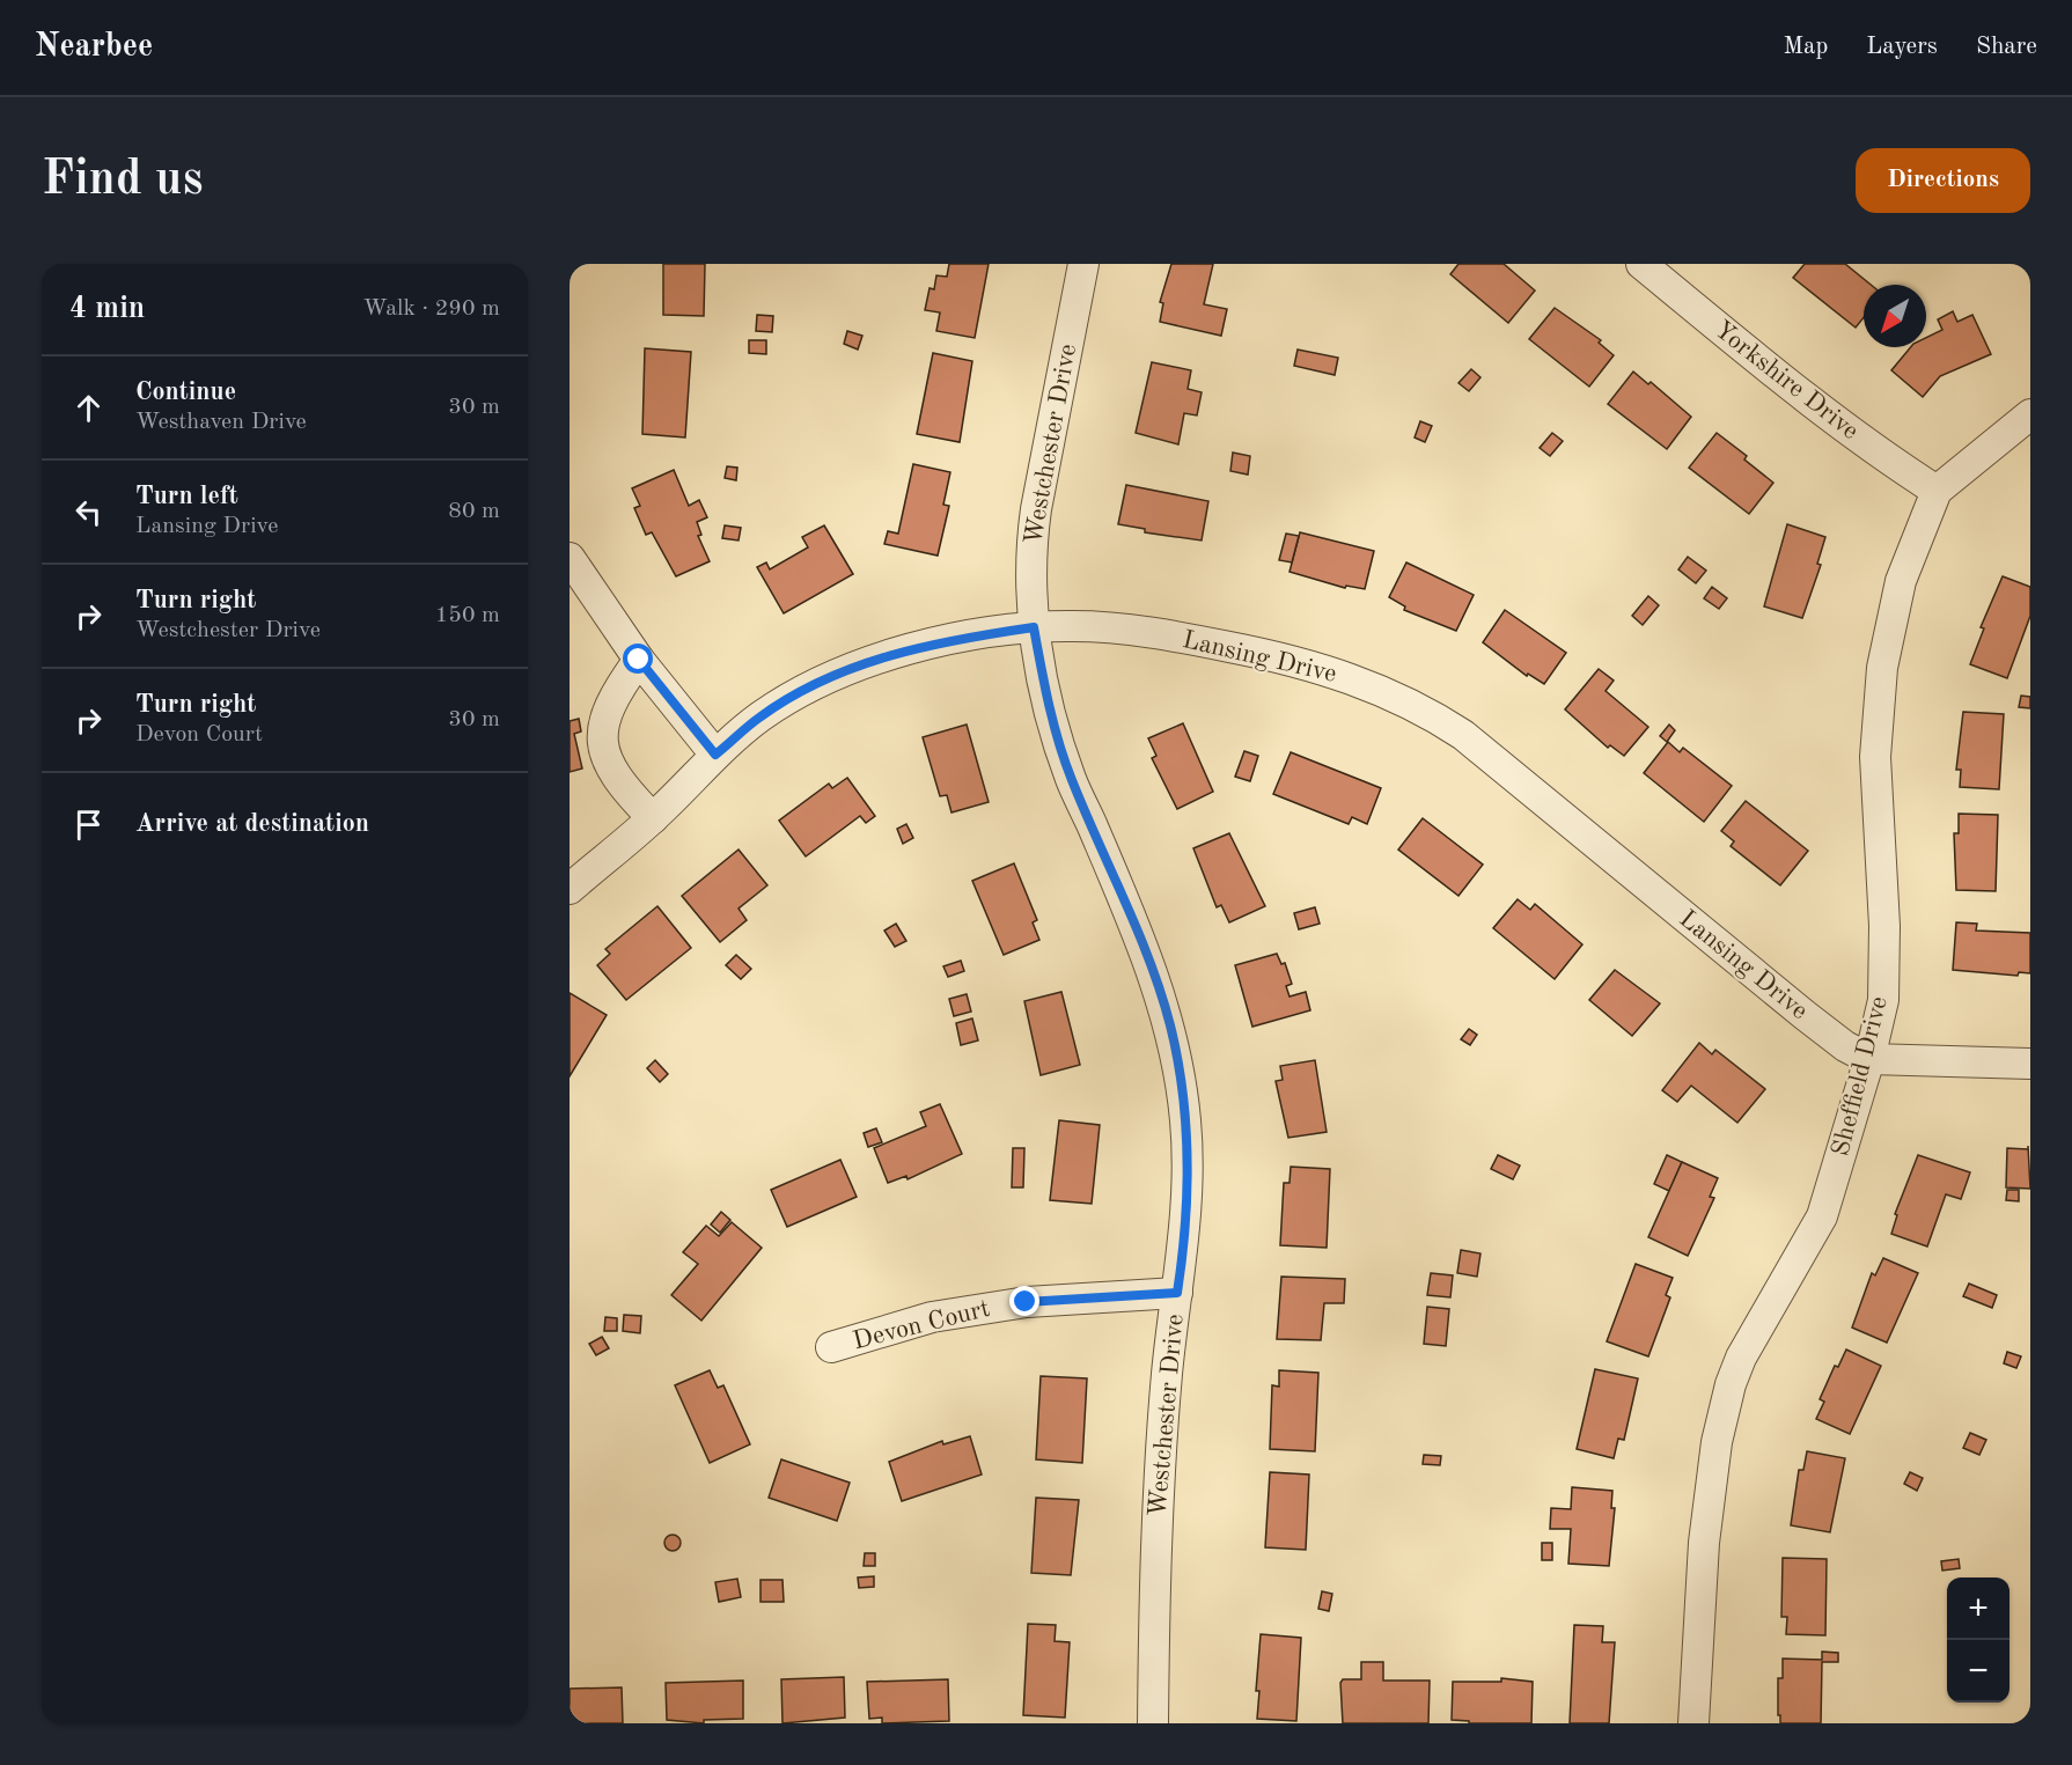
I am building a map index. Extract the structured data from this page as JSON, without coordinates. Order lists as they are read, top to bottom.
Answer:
{
  "streets": {
    "street": [
      "Yorkshire Drive",
      "Westchester Drive",
      "Lansing Drive",
      "Sheffield Drive",
      "Devon Court"
    ]
  },
  "crossings": [
    ["Yorkshire Drive", "Sheffield Drive"],
    ["Westchester Drive", "Lansing Drive"],
    ["Westchester Drive", "Devon Court"],
    ["Lansing Drive", "Sheffield Drive"]
  ],
  "north": "bottom left",
  "page": {
    "header": "Nearbee",
    "nav": ["Map", "Layers", "Share"],
    "buttons": "Directions",
    "title": "Find us",
    "heading": ["4 min", "Walk · 290 m"],
    "list": [
      ["Continue", "Westhaven Drive", "30 m"],
      ["Turn left", "Lansing Drive", "80 m"],
      ["Turn right", "Westchester Drive", "150 m"],
      ["Turn right", "Devon Court", "30 m"],
      "Arrive at destination"
    ],
    "map_buttons": ["+", "−"]
  }
}
